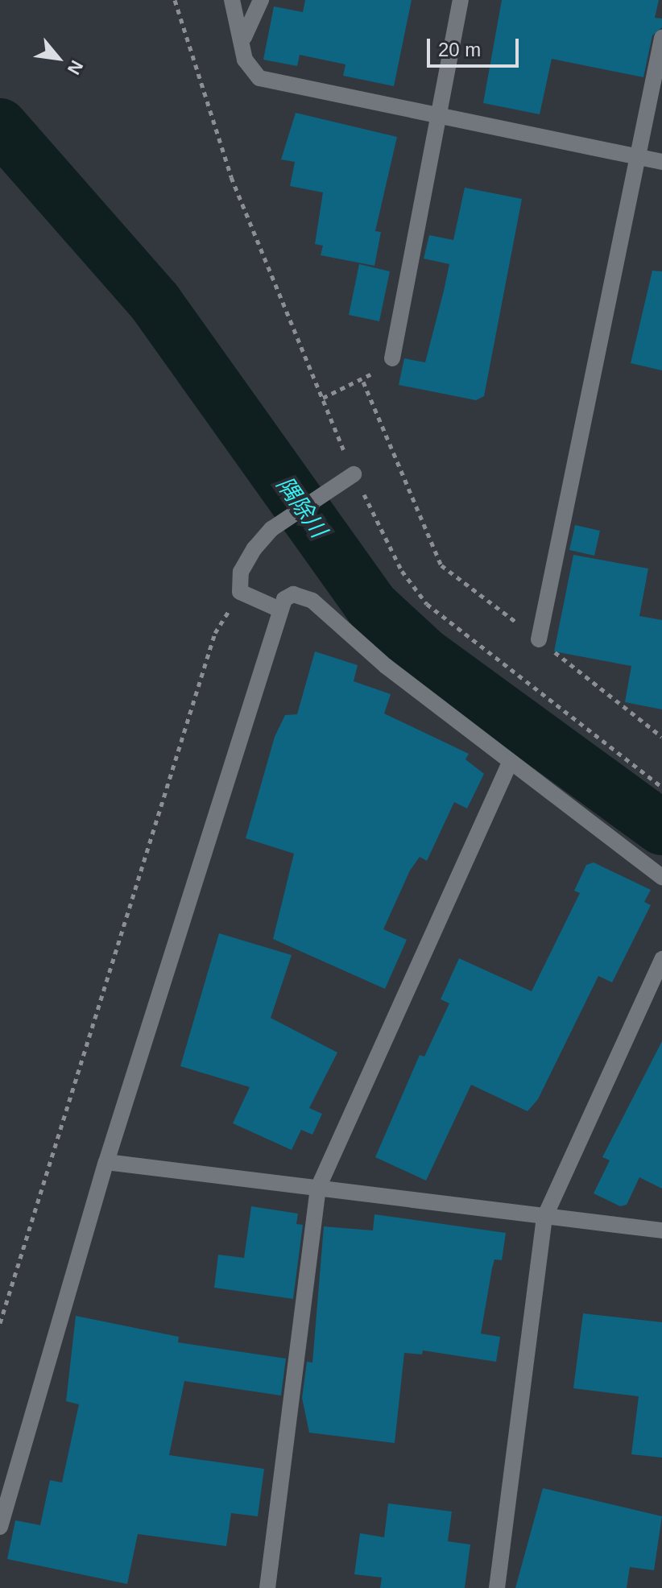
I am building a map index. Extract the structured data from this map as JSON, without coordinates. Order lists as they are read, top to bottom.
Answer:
{
  "water": ["隅除川"],
  "scale_bar": "20 m",
  "north": "bottom right"
}
